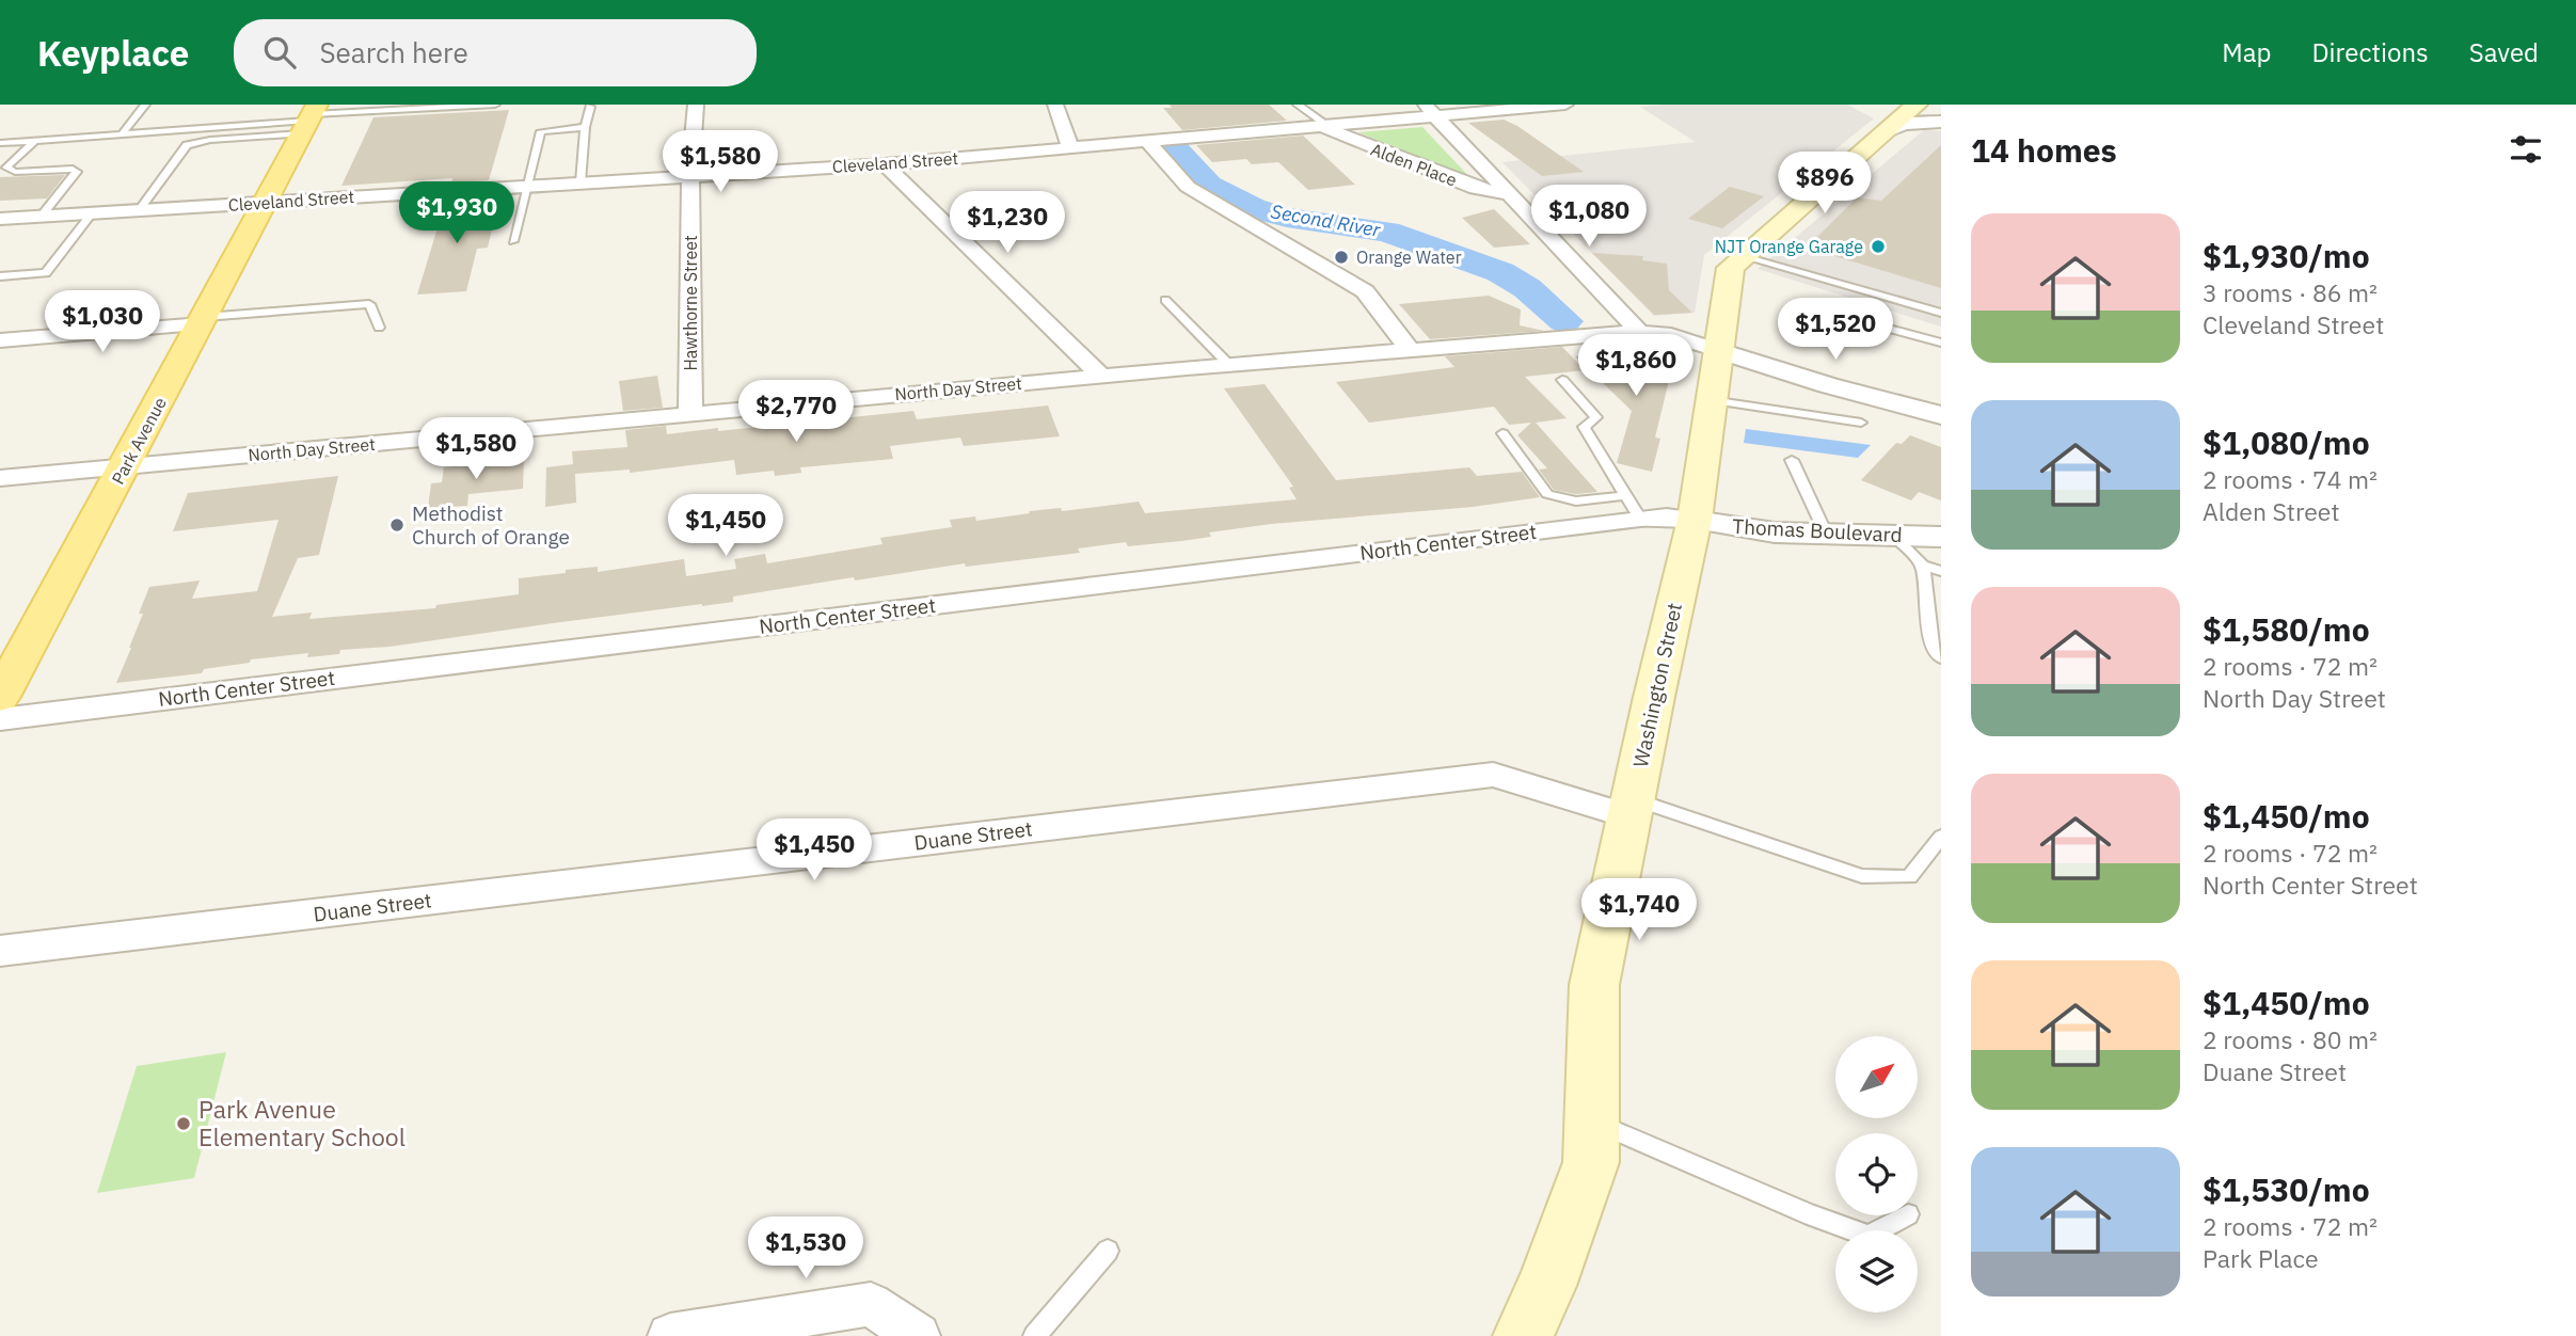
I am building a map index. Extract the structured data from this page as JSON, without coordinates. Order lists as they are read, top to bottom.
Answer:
{
  "streets": {
    "main road": ["Park Avenue", "Washington Street"],
    "street": [
      "Cleveland Street",
      "Alden Place",
      "Hawthorne Street",
      "North Day Street",
      "Thomas Boulevard",
      "North Center Street",
      "Duane Street"
    ]
  },
  "crossings": [
    ["Cleveland Street", "Alden Place"],
    ["Cleveland Street", "Hawthorne Street"],
    ["Cleveland Street", "Park Avenue"],
    ["Hawthorne Street", "North Day Street"],
    ["North Day Street", "Park Avenue"],
    ["North Day Street", "Washington Street"],
    ["Thomas Boulevard", "North Center Street"],
    ["Thomas Boulevard", "Washington Street"],
    ["North Center Street", "Washington Street"],
    ["Washington Street", "Duane Street"]
  ],
  "water": ["Second River"],
  "places": [
    "NJT Orange Garage",
    "Orange Water",
    "Methodist Church of Orange",
    "Park Avenue Elementary School"
  ],
  "north": "top right",
  "page": {
    "header": "Keyplace",
    "search": "Search here",
    "nav": ["Map", "Directions", "Saved"],
    "heading": "14 homes",
    "price": [
      "$1,580",
      "$896",
      "$1,930",
      "$1,080",
      "$1,230",
      "$1,030",
      "$1,520",
      "$1,860",
      "$2,770",
      "$1,580",
      "$1,450",
      "$1,450",
      "$1,740",
      "$1,530"
    ],
    "list": [
      {
        "name": "$1,930/mo",
        "note": "3 rooms · 86 m² · Cleveland Street"
      },
      {
        "name": "$1,080/mo",
        "note": "2 rooms · 74 m² · Alden Street"
      },
      {
        "name": "$1,580/mo",
        "note": "2 rooms · 72 m² · North Day Street"
      },
      {
        "name": "$1,450/mo",
        "note": "2 rooms · 72 m² · North Center Street"
      },
      {
        "name": "$1,450/mo",
        "note": "2 rooms · 80 m² · Duane Street"
      },
      {
        "name": "$1,530/mo",
        "note": "2 rooms · 72 m² · Park Place"
      }
    ]
  }
}
